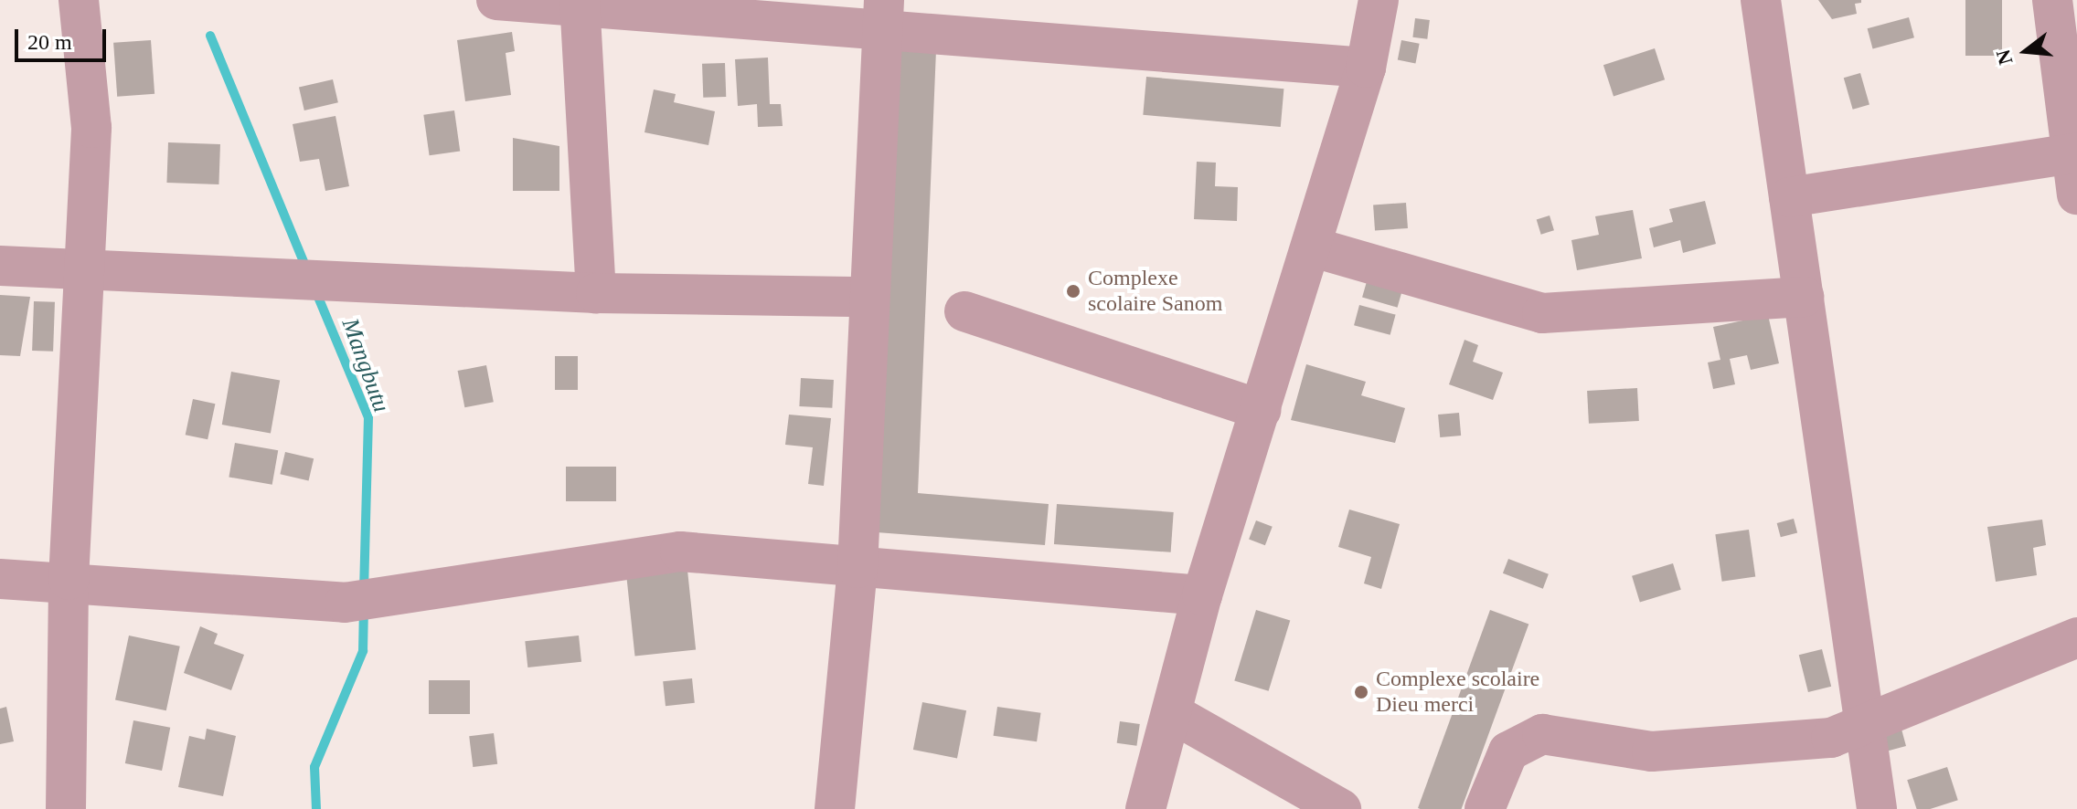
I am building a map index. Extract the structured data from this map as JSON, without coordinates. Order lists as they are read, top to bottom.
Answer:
{
  "water": ["Mangbutu"],
  "places": ["Complexe scolaire Sanom", "Complexe scolaire Dieu merci"],
  "scale_bar": "20 m",
  "north": "left"
}
